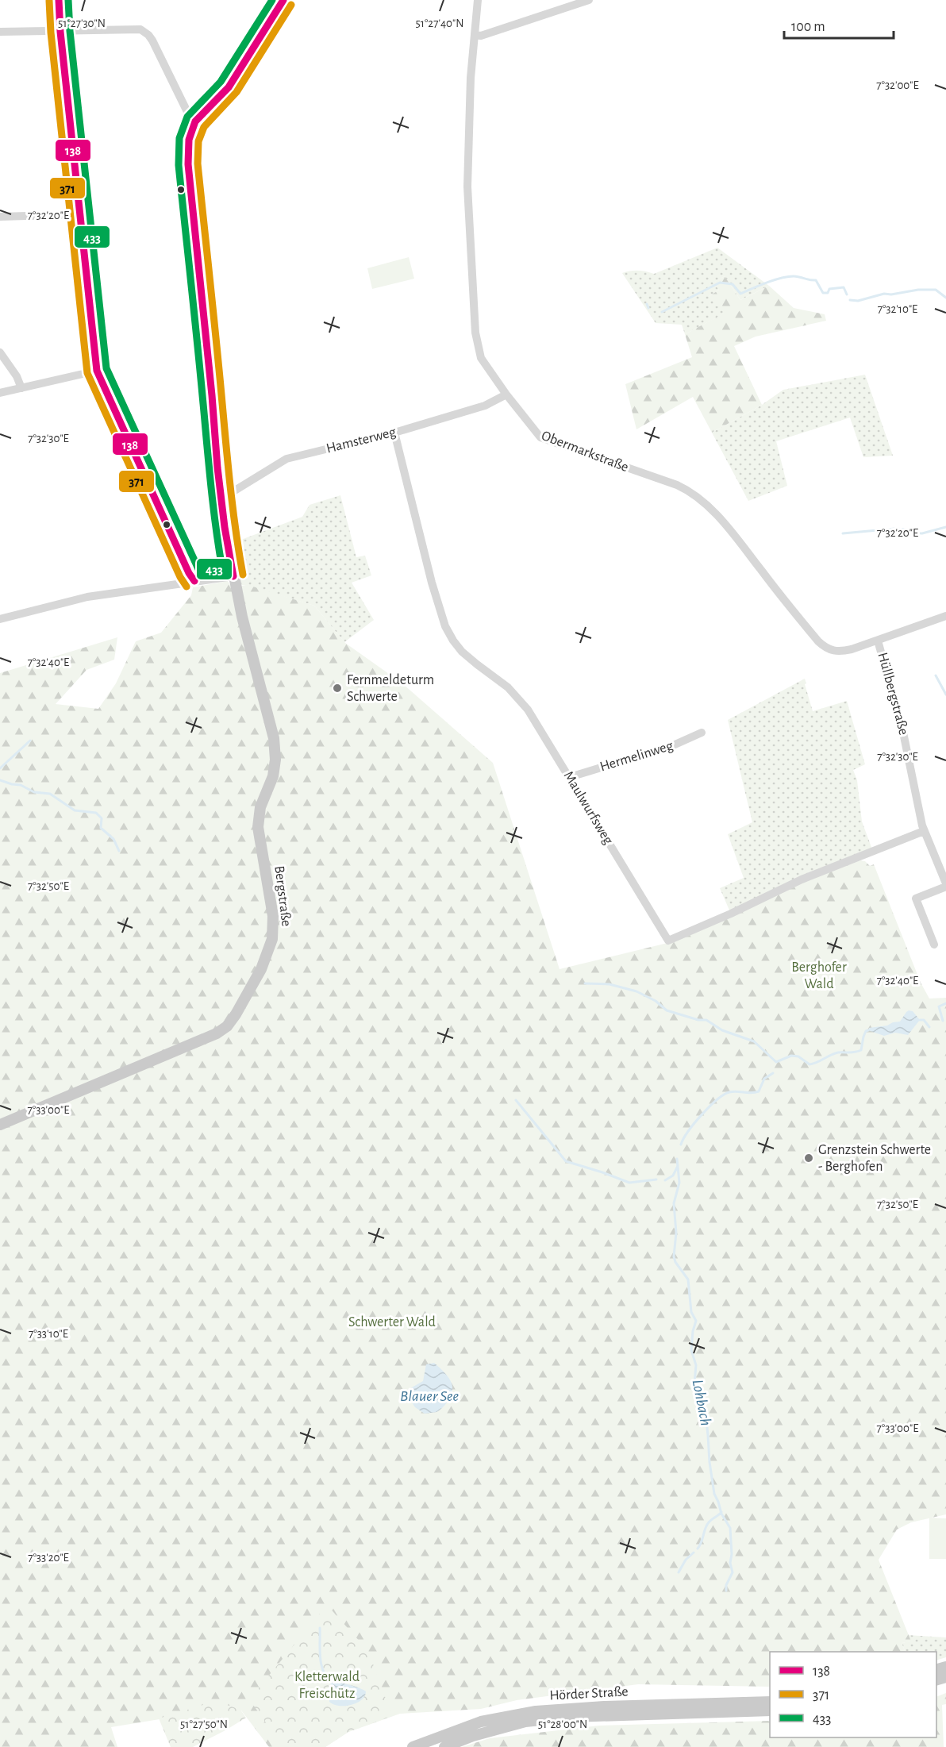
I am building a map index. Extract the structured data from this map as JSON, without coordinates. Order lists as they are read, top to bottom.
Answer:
{
  "streets": {
    "main road": ["Bergstraße", "Hörder Straße"],
    "street": [
      "Hamsterweg",
      "Obermarkstraße",
      "Hüllbergstraße",
      "Hermelinweg",
      "Maulwurfsweg"
    ]
  },
  "crossings": [
    ["Hamsterweg", "Obermarkstraße"],
    ["Hamsterweg", "Maulwurfsweg"],
    ["Hamsterweg", "Bergstraße"],
    ["Obermarkstraße", "Hüllbergstraße"],
    ["Hüllbergstraße", "Maulwurfsweg"],
    ["Hermelinweg", "Maulwurfsweg"]
  ],
  "water": ["Blauer See", "Lohbach"],
  "parks": ["Berghofer Wald", "Schwerter Wald", "Kletterwald Freischütz"],
  "places": ["Fernmeldeturm Schwerte", "Grenzstein Schwerte - Berghofen"],
  "lines": ["transit line 138", "transit line 433", "transit line 371"],
  "legend": ["138", "371", "433"],
  "scale_bar": "100 m",
  "coordinates": [
    "51°27'30\"N",
    "51°27'40\"N",
    "7°32'00\"E",
    "7°32'20\"E",
    "7°32'10\"E",
    "7°32'30\"E",
    "7°32'40\"E",
    "7°32'50\"E",
    "7°33'00\"E",
    "7°33'10\"E",
    "7°33'20\"E",
    "51°27'50\"N",
    "51°28'00\"N"
  ]
}
